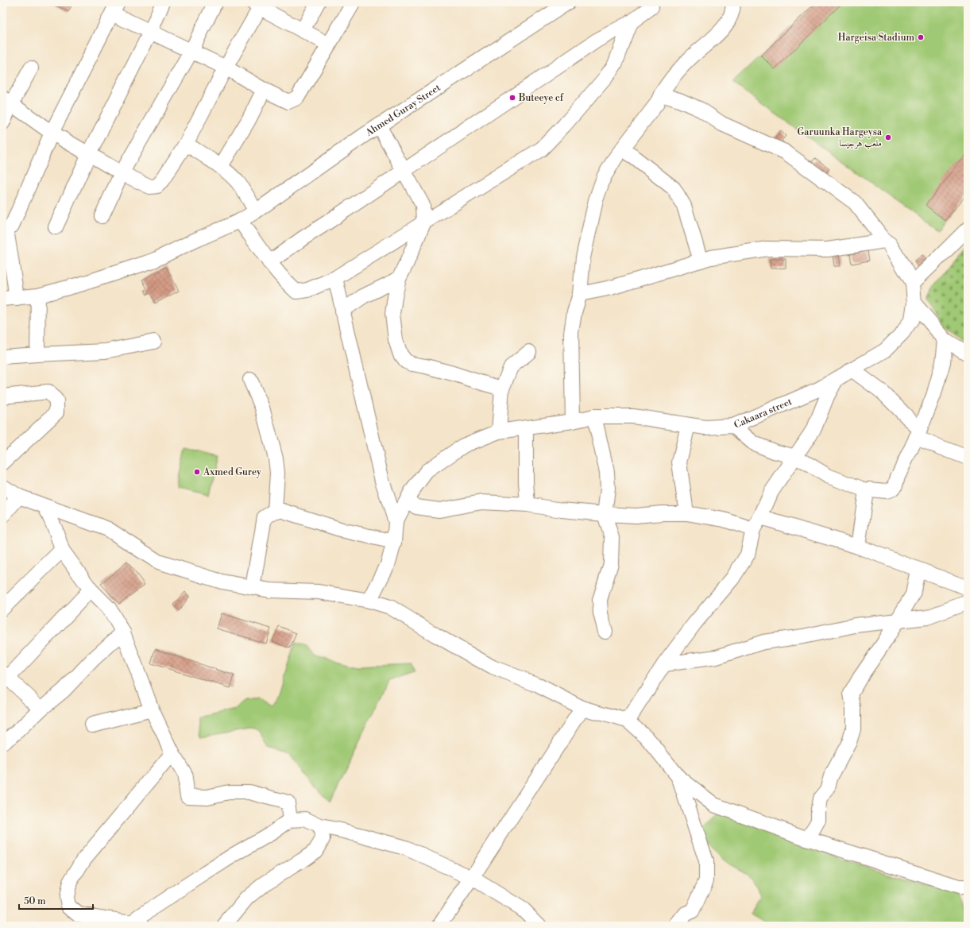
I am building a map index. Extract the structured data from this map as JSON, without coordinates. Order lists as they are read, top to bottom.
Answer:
{
  "streets": {
    "street": ["Ahmed Guray Street", "Cakaara street"]
  },
  "places": [
    "Hargeisa Stadium",
    "Buteeye cf",
    "Garuunka Hargeysa ملعب هرجيسا",
    "Axmed Gurey"
  ],
  "scale_bar": "50 m"
}
